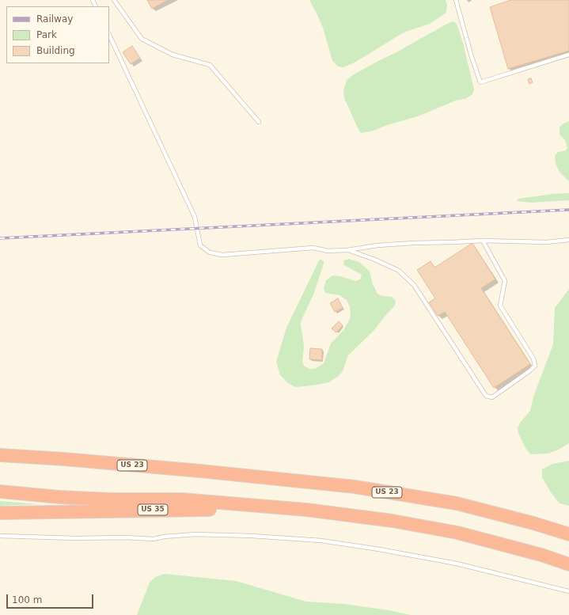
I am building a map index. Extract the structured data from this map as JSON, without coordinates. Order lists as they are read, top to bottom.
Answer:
{
  "streets": {
    "highway": ["US 23", "US 35"]
  },
  "legend": ["Railway", "Park", "Building"],
  "scale_bar": "100 m"
}
